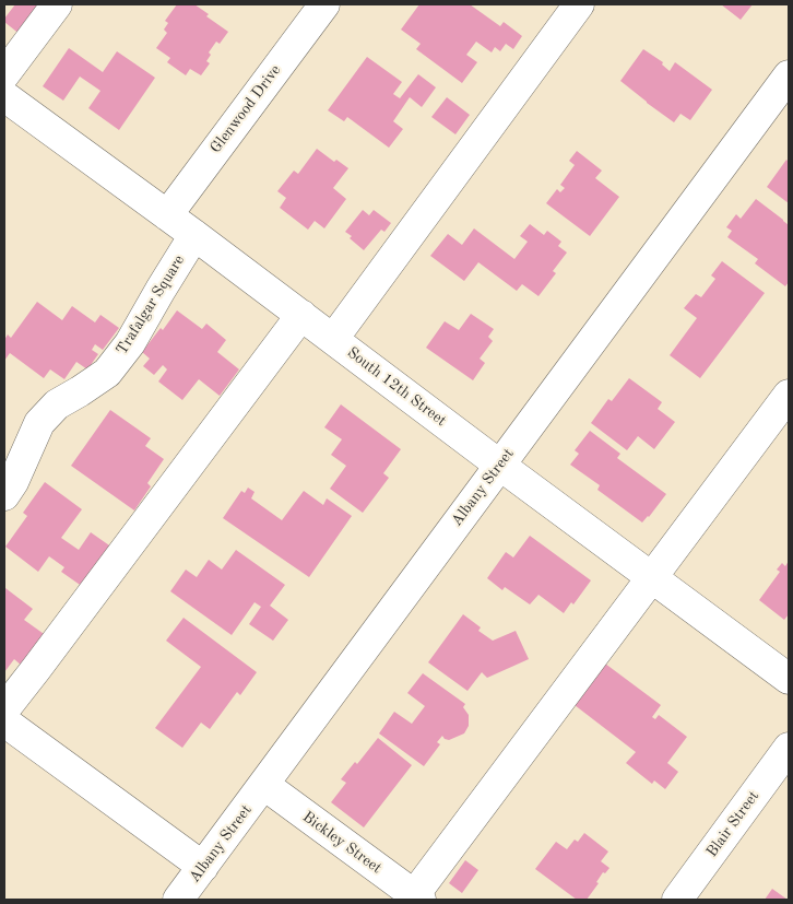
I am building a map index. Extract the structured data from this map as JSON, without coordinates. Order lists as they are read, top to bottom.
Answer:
{
  "streets": {
    "street": [
      "Glenwood Drive",
      "Trafalgar Square",
      "South 12th Street",
      "Albany Street",
      "Blair Street",
      "Bickley Street"
    ]
  },
  "crossings": [
    ["Glenwood Drive", "South 12th Street"],
    ["Trafalgar Square", "South 12th Street"],
    ["South 12th Street", "Albany Street"],
    ["Albany Street", "Bickley Street"]
  ]
}
